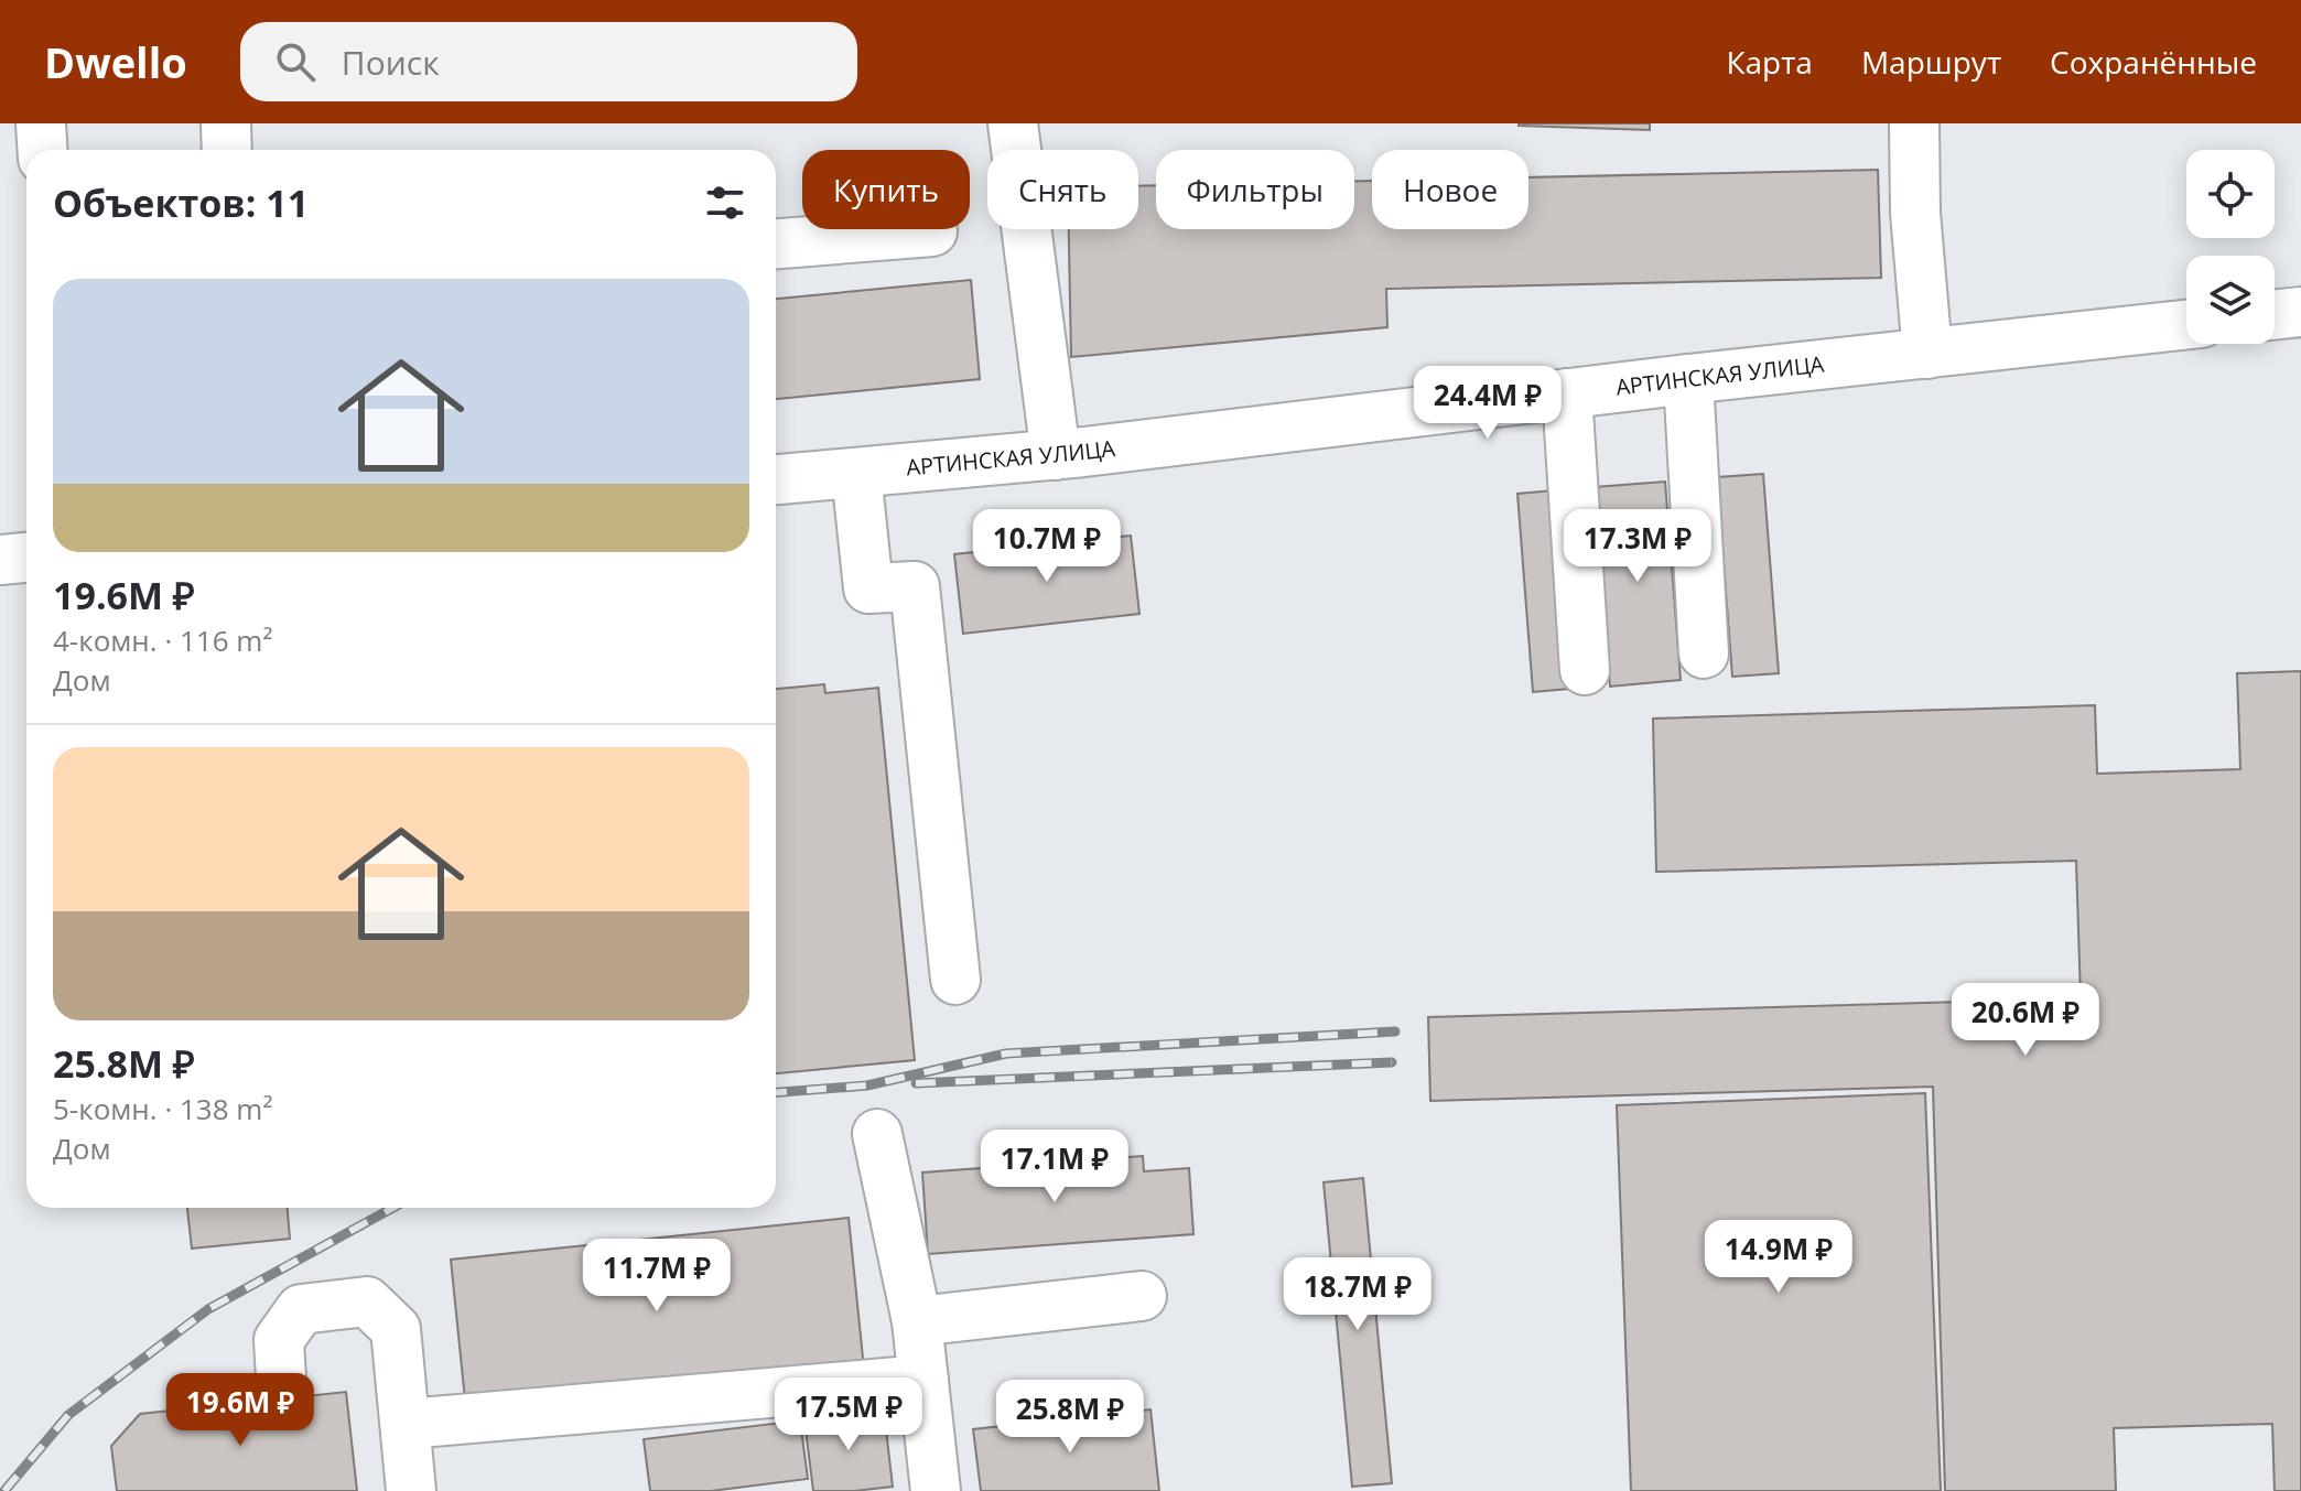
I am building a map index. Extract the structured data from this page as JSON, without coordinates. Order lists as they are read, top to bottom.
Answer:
{
  "streets": {
    "street": ["АРТИНСКАЯ УЛИЦА"]
  },
  "page": {
    "header": "Dwello",
    "search": "Поиск",
    "nav": ["Карта", "Маршрут", "Сохранённые"],
    "chip": [
      "Купить",
      "Снять",
      "Фильтры",
      "Новое"
    ],
    "heading": "Объектов: 11",
    "list": [
      {
        "name": "19.6M ₽",
        "note": "4-комн. · 116 m² · Дом"
      },
      {
        "name": "25.8M ₽",
        "note": "5-комн. · 138 m² · Дом"
      }
    ],
    "price": [
      "24.4M ₽",
      "10.7M ₽",
      "17.3M ₽",
      "20.6M ₽",
      "17.1M ₽",
      "14.9M ₽",
      "11.7M ₽",
      "18.7M ₽",
      "19.6M ₽",
      "17.5M ₽",
      "25.8M ₽"
    ]
  }
}
